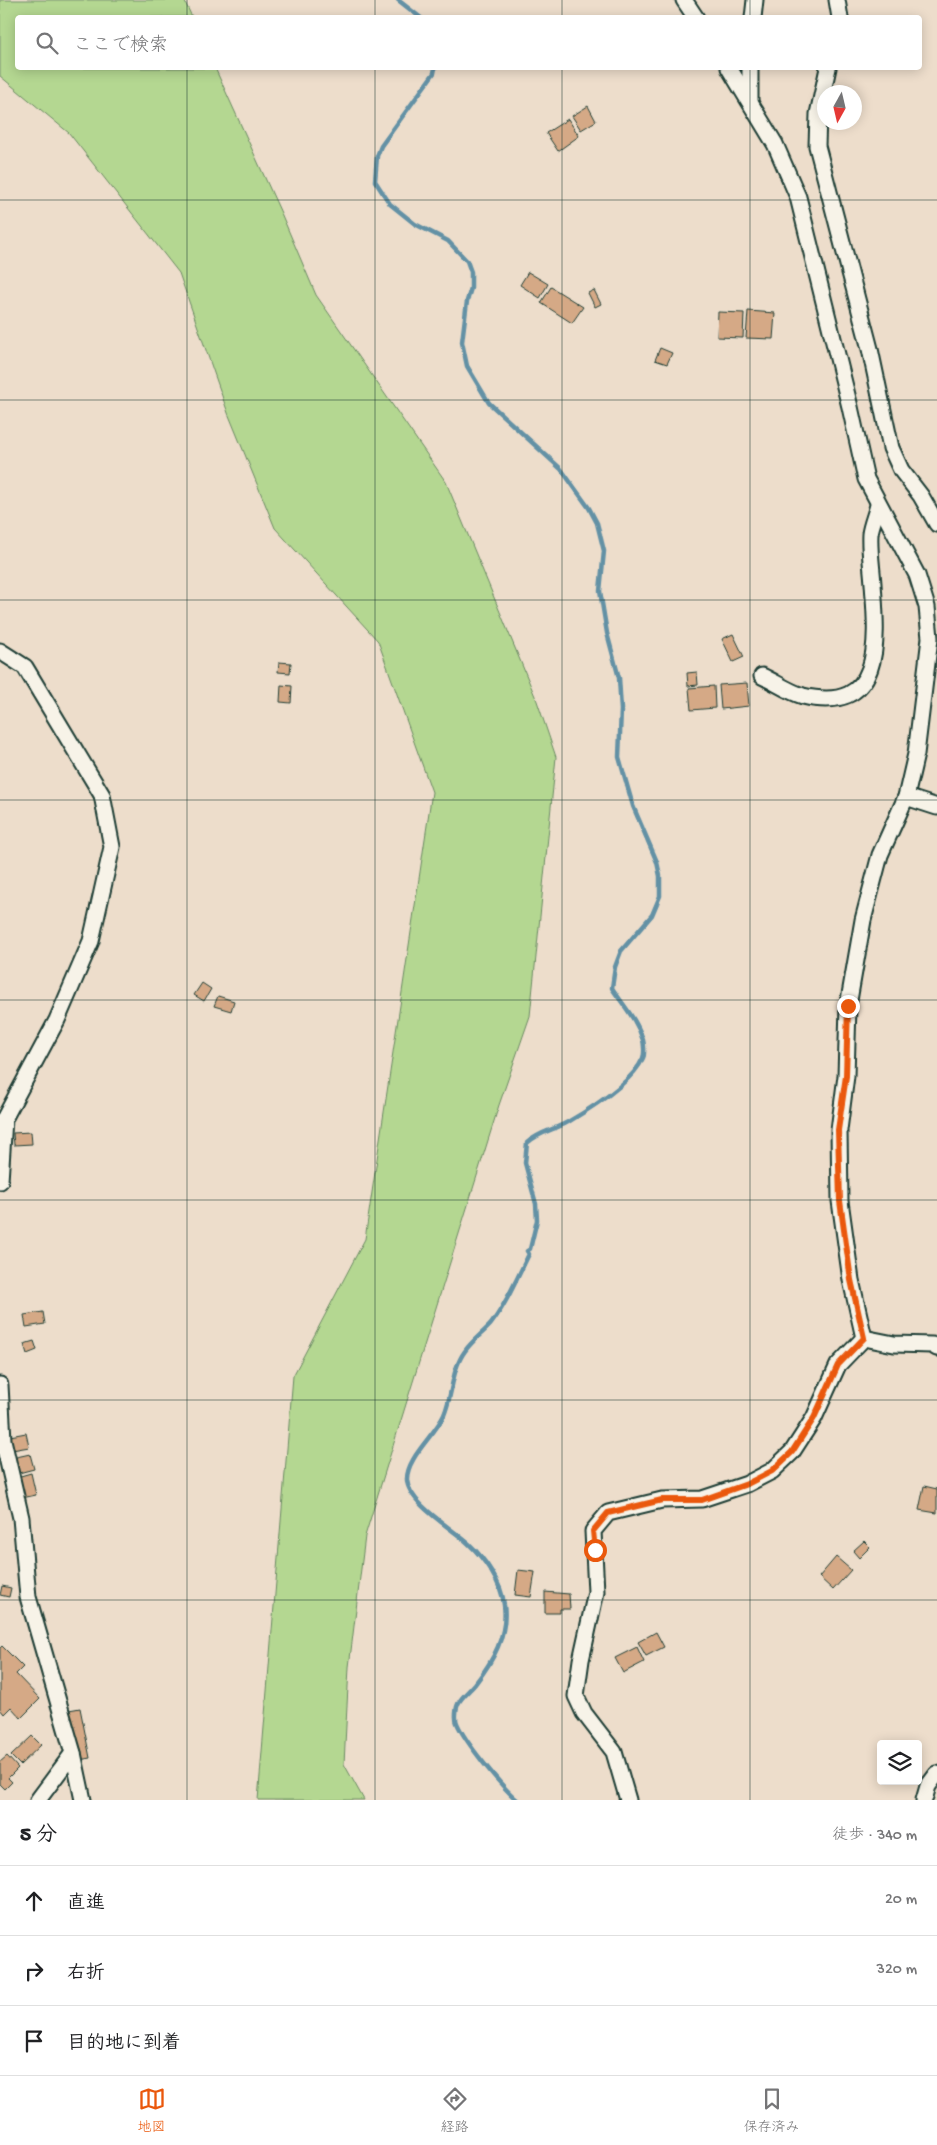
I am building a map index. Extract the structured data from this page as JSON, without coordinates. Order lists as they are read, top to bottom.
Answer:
{
  "north": "bottom",
  "page": {
    "search": "ここで検索",
    "heading": ["5 分", "徒歩 · 340 m"],
    "list": [
      ["直進", "20 m"],
      ["右折", "320 m"],
      "目的地に到着"
    ],
    "nav": ["地図", "経路", "保存済み"]
  }
}
